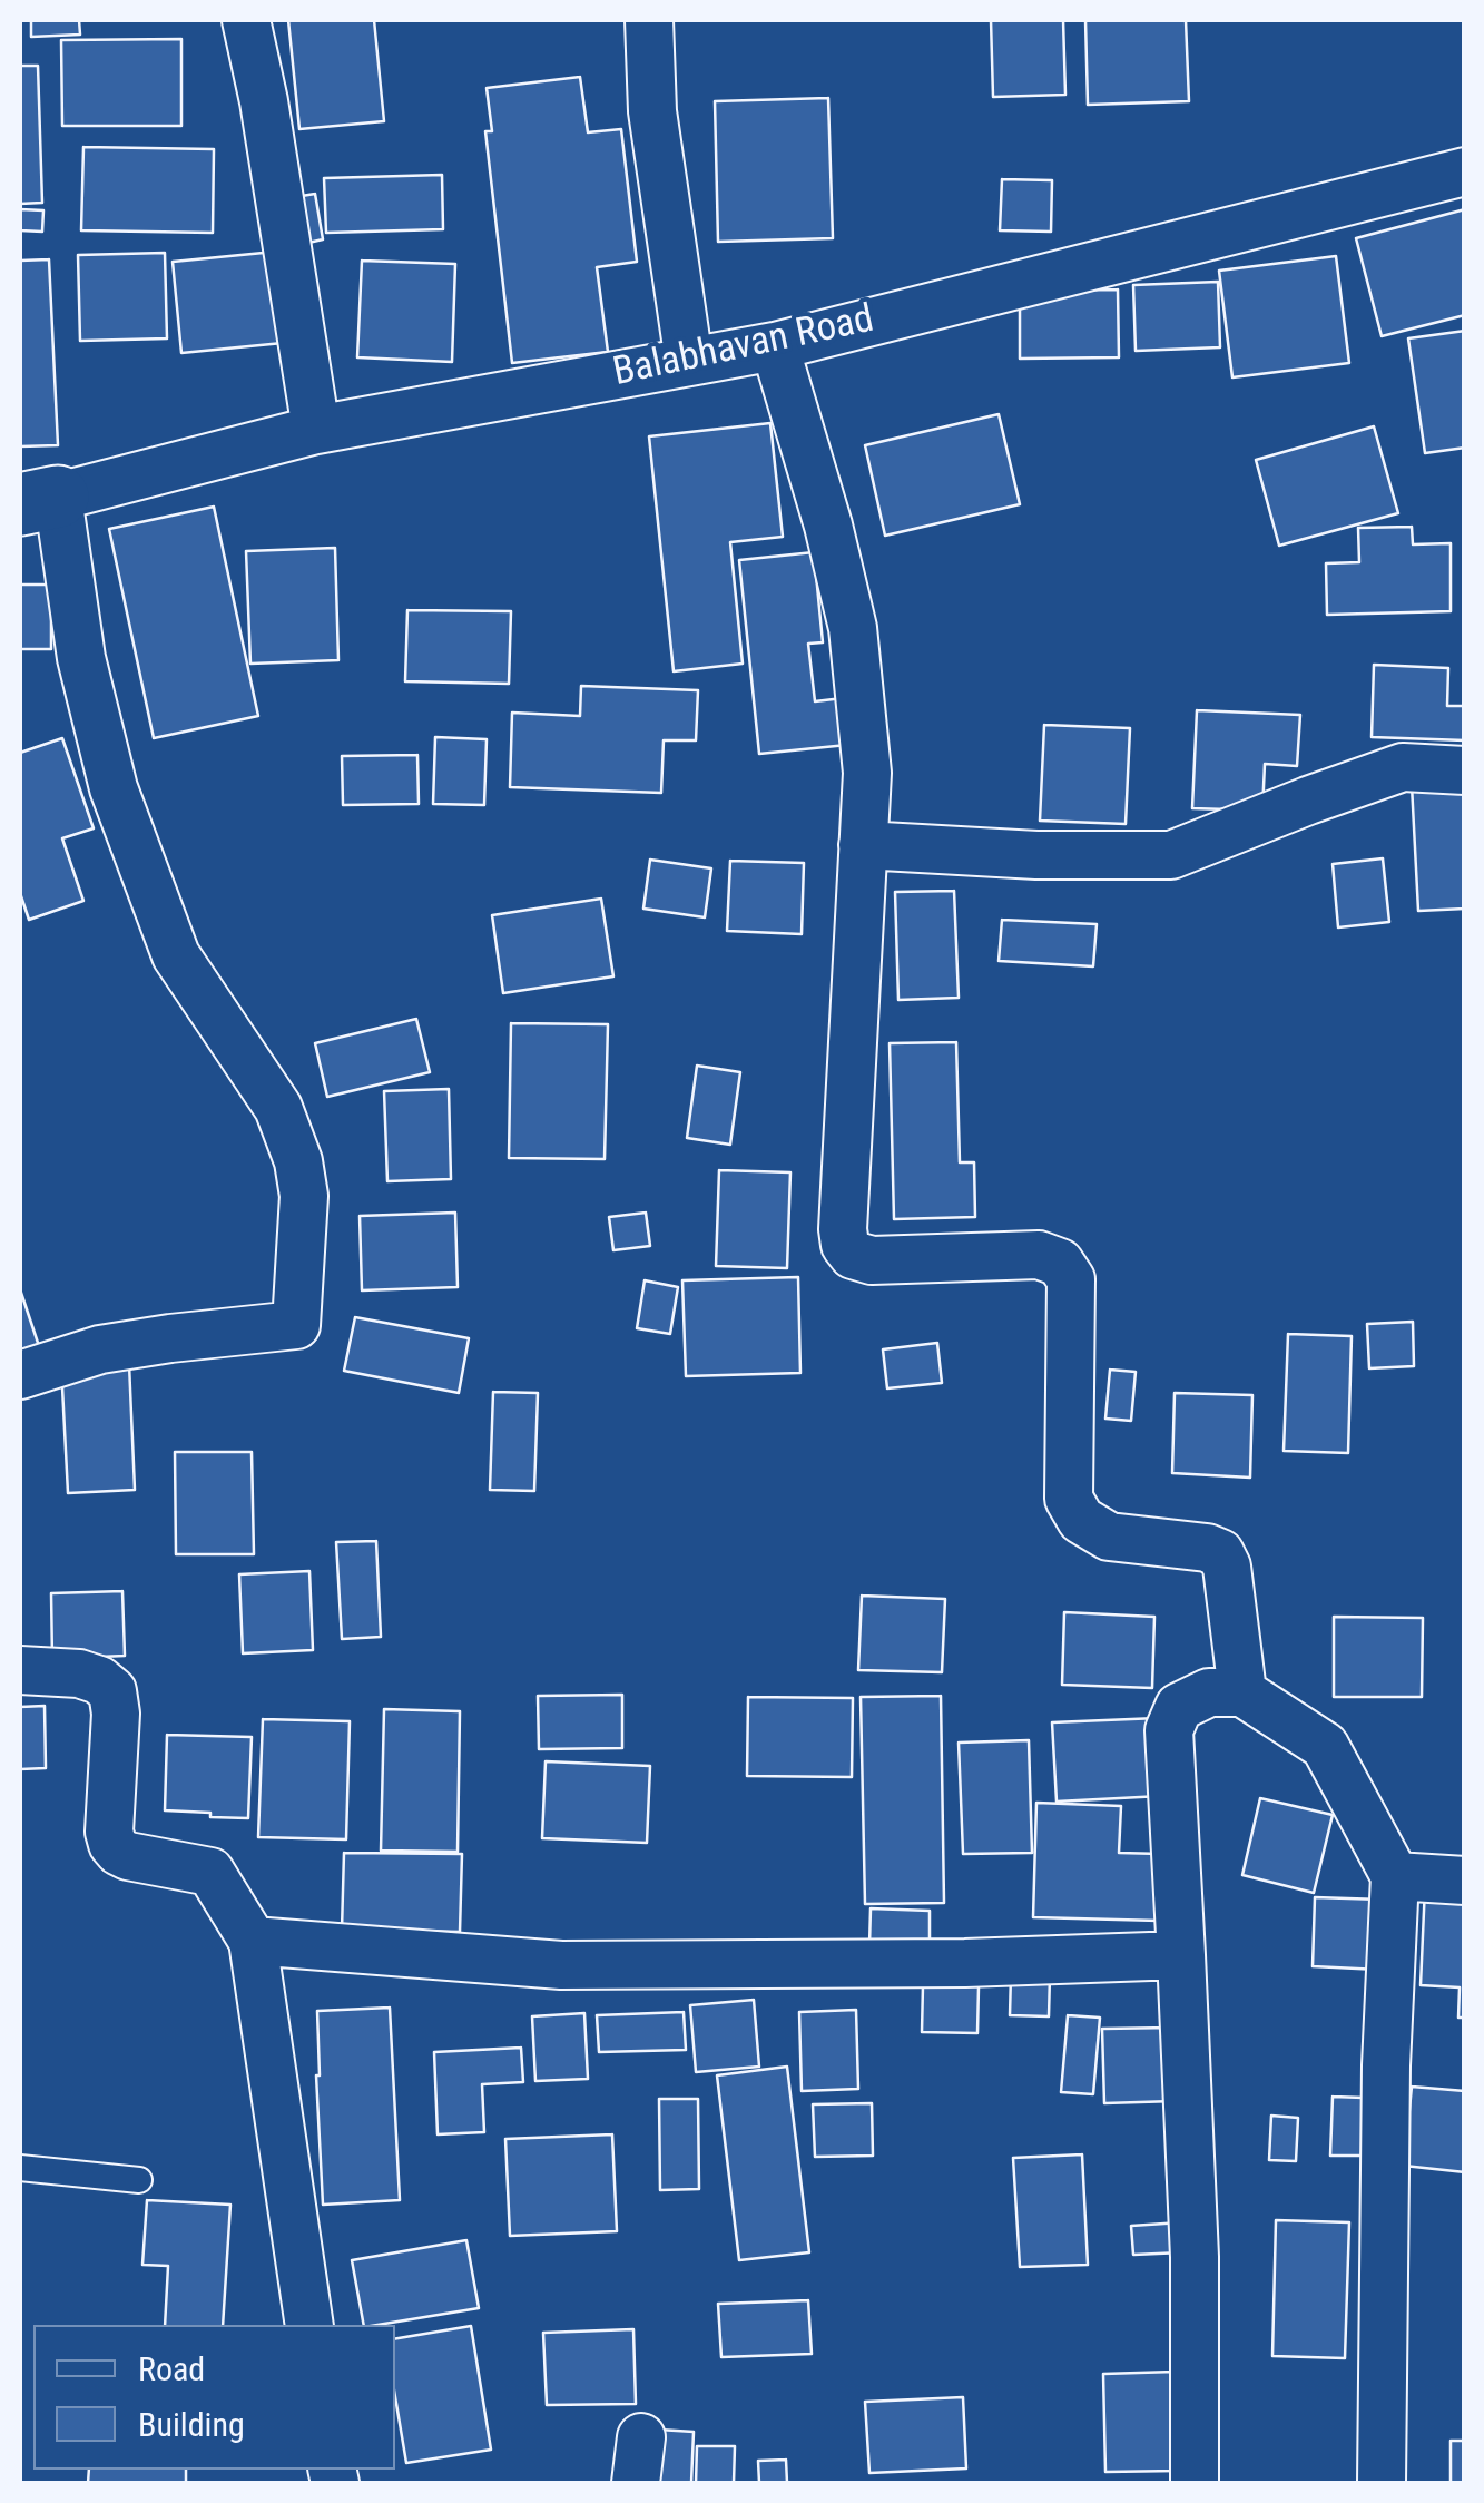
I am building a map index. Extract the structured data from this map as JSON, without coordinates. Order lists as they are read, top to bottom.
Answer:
{
  "streets": {
    "street": ["Balabhavan Road"]
  },
  "legend": ["Road", "Building"]
}
